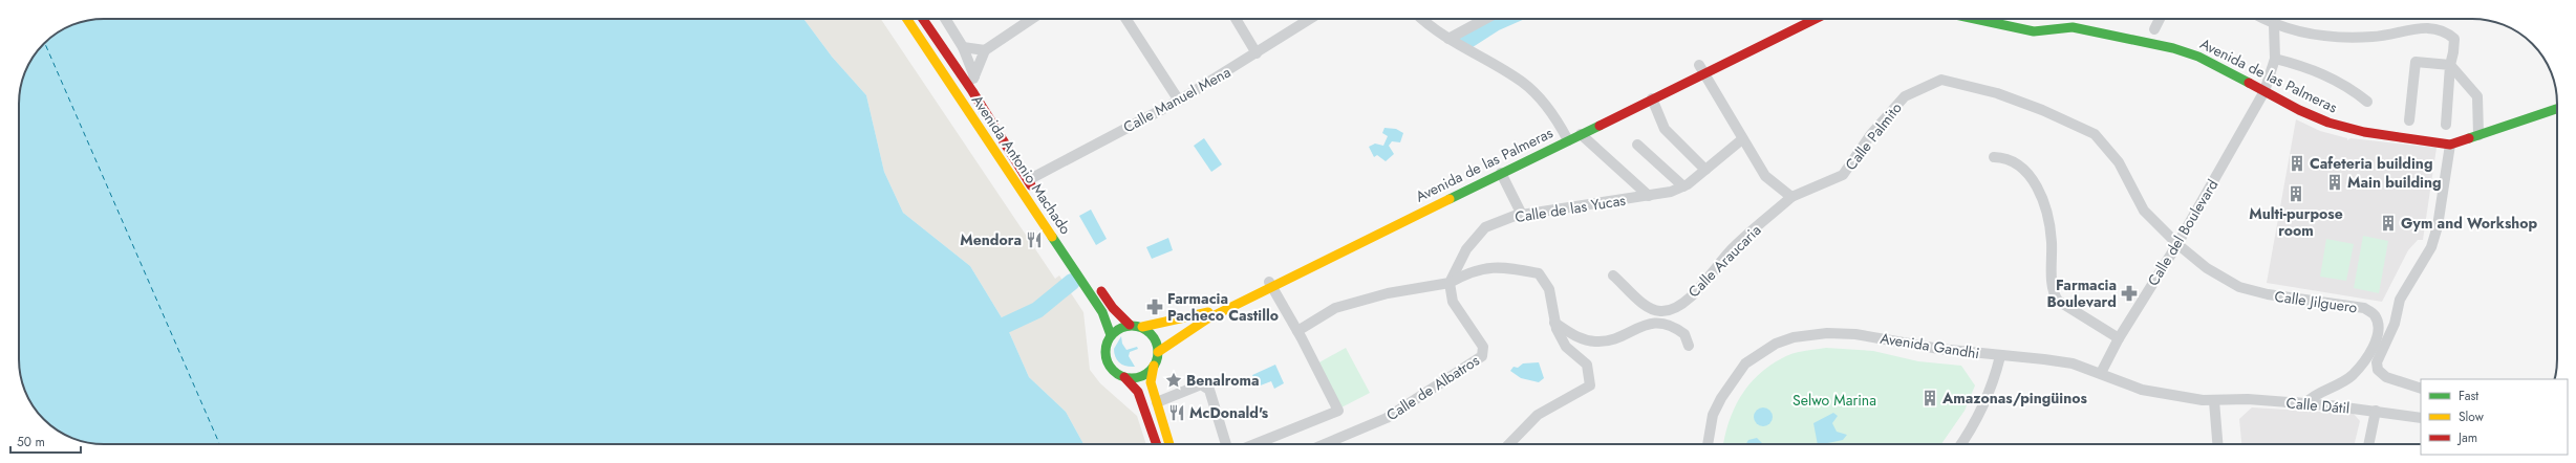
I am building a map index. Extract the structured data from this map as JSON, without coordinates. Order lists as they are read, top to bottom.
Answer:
{
  "streets": {
    "street": [
      "Avenida de las Palmeras",
      "Calle Manuel Mena",
      "Calle Palmito",
      "Avenida Antonio Machado",
      "Calle de las Yucas",
      "Calle del Boulevard",
      "Calle Araucaria",
      "Calle Jilguero",
      "Avenida Gandhi",
      "Calle de Albatros",
      "Calle Dátil"
    ]
  },
  "crossings": [
    ["Avenida de las Palmeras", "Avenida Antonio Machado"],
    ["Avenida de las Palmeras", "Calle del Boulevard"],
    ["Calle Manuel Mena", "Avenida Antonio Machado"],
    ["Calle Palmito", "Calle del Boulevard"],
    ["Calle Palmito", "Calle Araucaria"],
    ["Calle Palmito", "Calle Jilguero"],
    ["Calle de las Yucas", "Calle de Albatros"],
    ["Calle del Boulevard", "Calle Jilguero"],
    ["Calle del Boulevard", "Avenida Gandhi"],
    ["Calle Jilguero", "Calle Dátil"],
    ["Avenida Gandhi", "Calle Dátil"]
  ],
  "parks": ["Selwo Marina"],
  "places": {
    "building": [
      "Cafeteria building",
      "Main building",
      "Multi-purpose room",
      "Gym and Workshop",
      "Amazonas/pingüinos"
    ],
    "restaurant": ["Mendora", "McDonald's"],
    "pharmacy": ["Farmacia Boulevard", "Farmacia Pacheco Castillo"],
    "place": ["Benalroma"]
  },
  "legend": ["Fast", "Slow", "Jam"],
  "scale_bar": "50 m"
}
